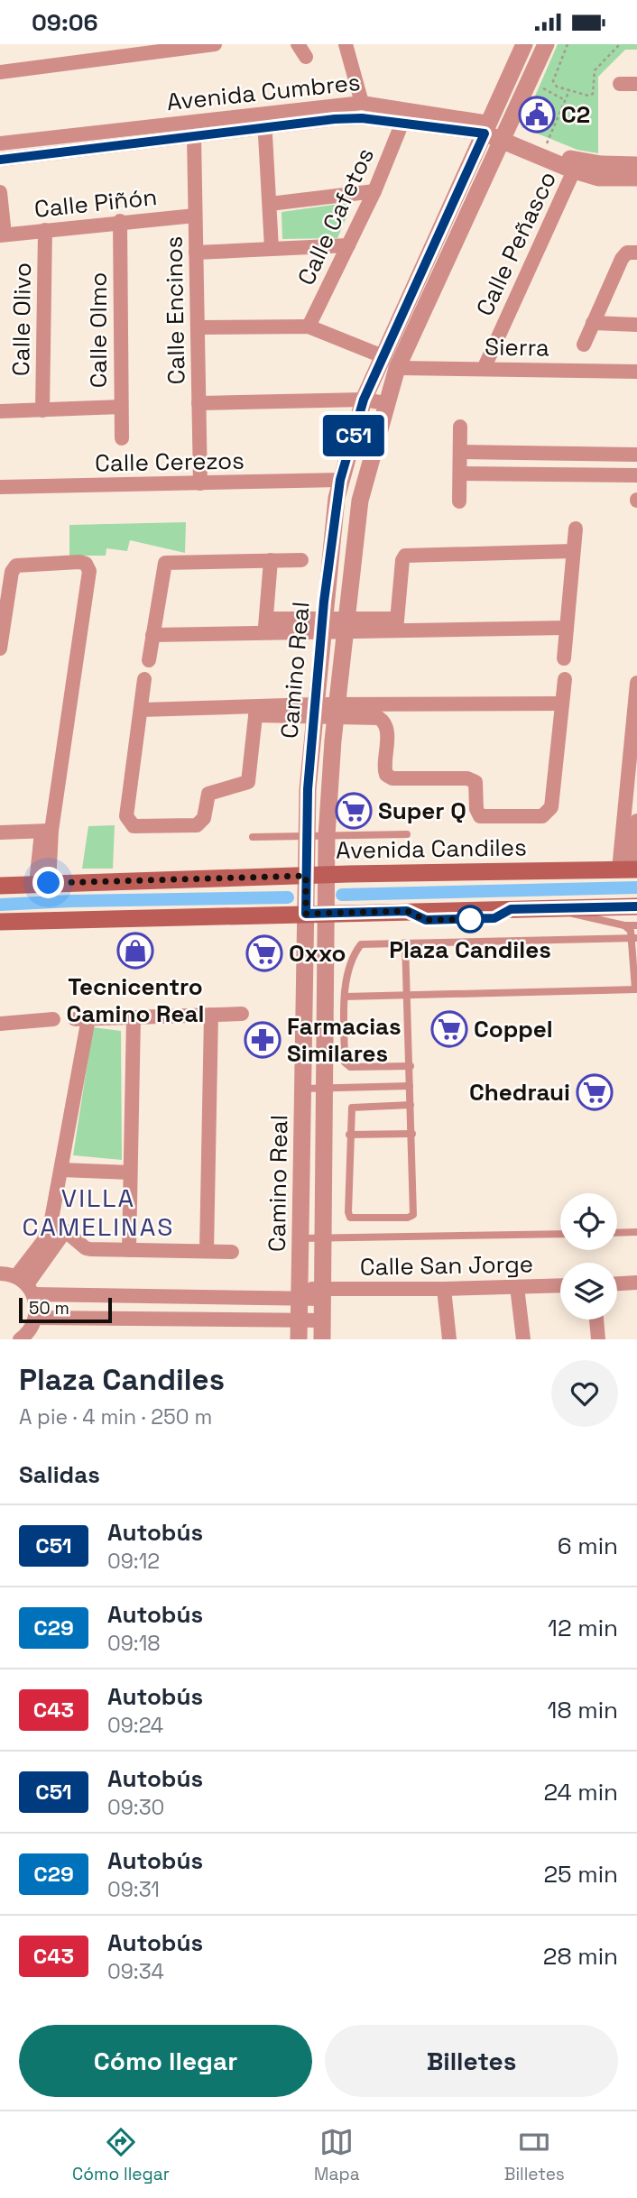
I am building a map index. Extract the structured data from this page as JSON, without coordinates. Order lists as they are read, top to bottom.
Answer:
{
  "streets": {
    "main road": ["Avenida Candiles"],
    "street": [
      "Avenida Cumbres",
      "Calle Piñón",
      "Calle Cafetos",
      "Calle Peñasco",
      "Calle Encinos",
      "Calle Olivo",
      "Calle Olmo",
      "Sierra",
      "Calle Cerezos",
      "Camino Real",
      "Calle San Jorge"
    ]
  },
  "crossings": [
    ["Avenida Cumbres", "Calle Cafetos"],
    ["Avenida Cumbres", "Calle Peñasco"],
    ["Avenida Cumbres", "Calle Encinos"],
    ["Avenida Cumbres", "Camino Real"],
    ["Calle Piñón", "Calle Encinos"],
    ["Calle Piñón", "Calle Olivo"],
    ["Calle Piñón", "Calle Olmo"],
    ["Calle Peñasco", "Sierra"],
    ["Calle Encinos", "Calle Cerezos"],
    ["Sierra", "Camino Real"],
    ["Calle Cerezos", "Camino Real"],
    ["Camino Real", "Avenida Candiles"],
    ["Camino Real", "Calle San Jorge"]
  ],
  "districts": ["VILLA CAMELINAS"],
  "places": {
    "public building": ["C2"],
    "supermarket": [
      "Super Q",
      "Oxxo",
      "Coppel",
      "Chedraui"
    ],
    "other": ["Plaza Candiles"],
    "shop": ["Tecnicentro Camino Real"],
    "pharmacy": ["Farmacias Similares"]
  },
  "lines": ["bus line C51"],
  "scale_bar": "50 m",
  "page": {
    "status": "09:06",
    "on_map": "C51",
    "scale": "50 m",
    "heading": [
      ["Plaza Candiles", "A pie · 4 min · 250 m"],
      "Salidas"
    ],
    "list": [
      {
        "mark": "C51",
        "name": "Autobús",
        "note": "09:12",
        "value": "6 min"
      },
      {
        "mark": "C29",
        "name": "Autobús",
        "note": "09:18",
        "value": "12 min"
      },
      {
        "mark": "C43",
        "name": "Autobús",
        "note": "09:24",
        "value": "18 min"
      },
      {
        "mark": "C51",
        "name": "Autobús",
        "note": "09:30",
        "value": "24 min"
      },
      {
        "mark": "C29",
        "name": "Autobús",
        "note": "09:31",
        "value": "25 min"
      },
      {
        "mark": "C43",
        "name": "Autobús",
        "note": "09:34",
        "value": "28 min"
      }
    ],
    "buttons": ["Cómo llegar", "Billetes"],
    "tabs": ["Cómo llegar", "Mapa", "Billetes"]
  }
}
